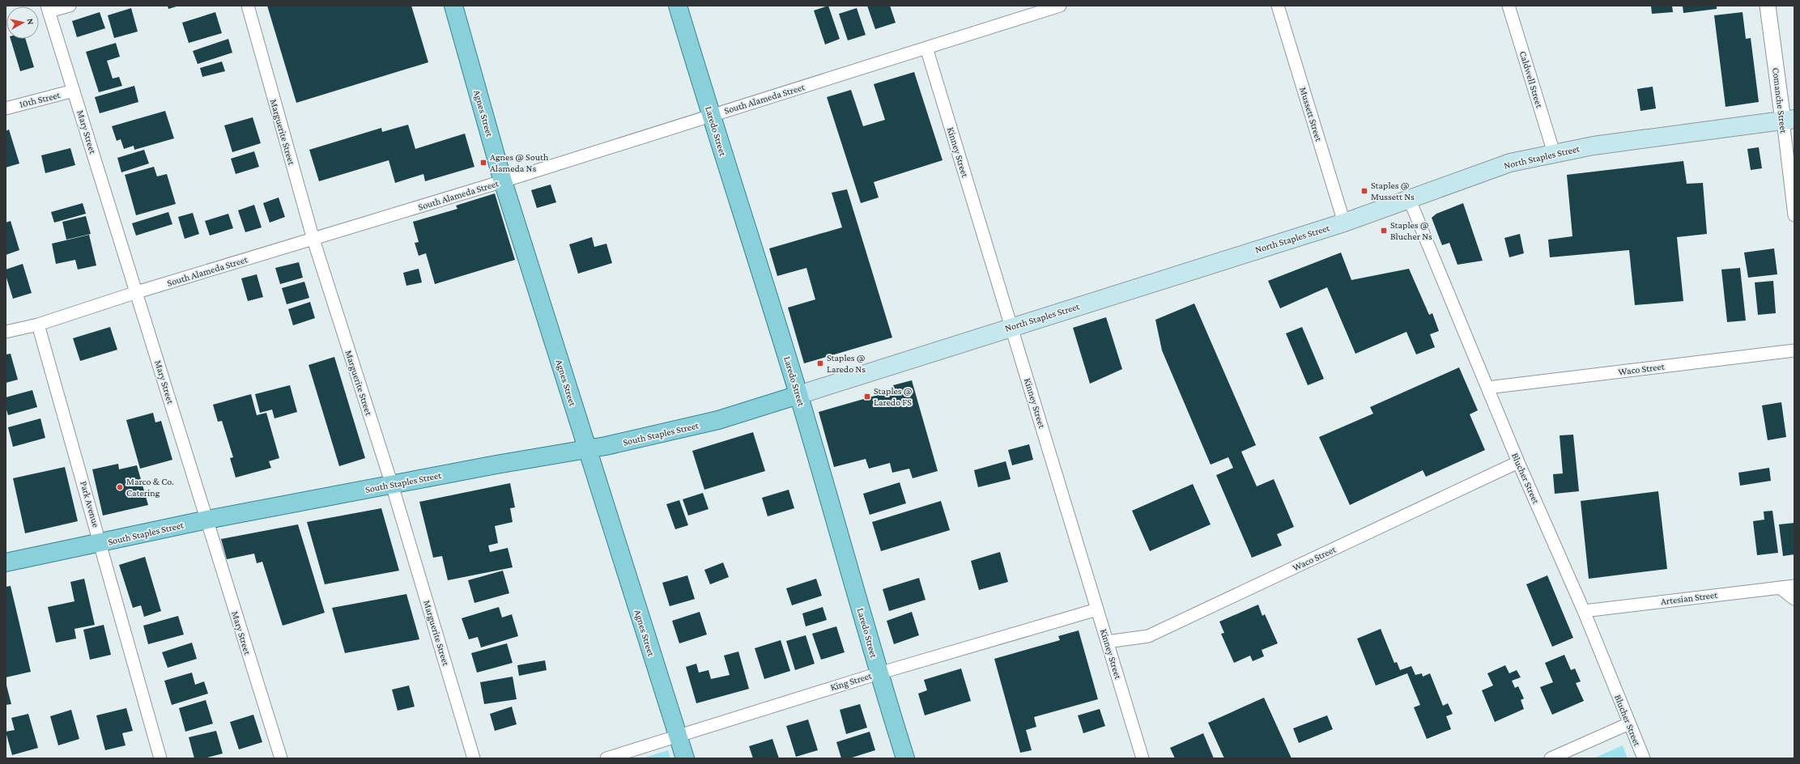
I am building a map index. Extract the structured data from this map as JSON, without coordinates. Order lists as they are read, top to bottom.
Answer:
{
  "streets": {
    "main road": [
      "Agnes Street",
      "Laredo Street",
      "North Staples Street",
      "South Staples Street"
    ],
    "street": [
      "Caldwell Street",
      "South Alameda Street",
      "10th Street",
      "Comanche Street",
      "Mussett Street",
      "Mary Street",
      "Marguerite Street",
      "Kinney Street",
      "Waco Street",
      "Blucher Street",
      "Park Avenue",
      "Artesian Street",
      "King Street"
    ]
  },
  "crossings": [
    ["Caldwell Street", "North Staples Street"],
    ["South Alameda Street", "Agnes Street"],
    ["South Alameda Street", "Laredo Street"],
    ["South Alameda Street", "Mary Street"],
    ["South Alameda Street", "Marguerite Street"],
    ["South Alameda Street", "Kinney Street"],
    ["South Alameda Street", "Park Avenue"],
    ["10th Street", "Mary Street"],
    ["Comanche Street", "North Staples Street"],
    ["Agnes Street", "South Staples Street"],
    ["Agnes Street", "King Street"],
    ["Mussett Street", "North Staples Street"],
    ["Laredo Street", "North Staples Street"],
    ["Laredo Street", "South Staples Street"],
    ["Laredo Street", "King Street"],
    ["Mary Street", "South Staples Street"],
    ["Marguerite Street", "South Staples Street"],
    ["Kinney Street", "North Staples Street"],
    ["Kinney Street", "Waco Street"],
    ["Kinney Street", "King Street"],
    ["North Staples Street", "South Staples Street"],
    ["North Staples Street", "Blucher Street"],
    ["Waco Street", "Blucher Street"],
    ["South Staples Street", "Park Avenue"],
    ["Blucher Street", "Artesian Street"]
  ],
  "places": {
    "transit": [
      "Agnes @ South Alameda Ns",
      "Staples @ Mussett Ns",
      "Staples @ Blucher Ns",
      "Staples @ Laredo Ns",
      "Staples @ Laredo FS"
    ],
    "other": ["Marco & Co. Catering"]
  },
  "north": "right"
}
